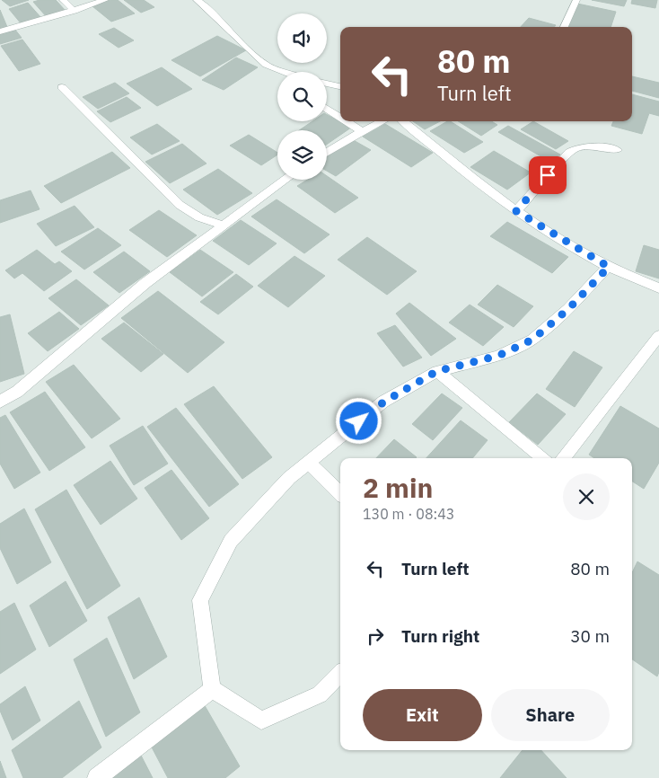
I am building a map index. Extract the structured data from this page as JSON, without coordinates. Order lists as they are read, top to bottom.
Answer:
{
  "page": {
    "turn": ["80 m", "Turn left"],
    "heading": ["2 min", "130 m · 08:43"],
    "list": [
      {
        "name": "Turn left",
        "value": "80 m"
      },
      {
        "name": "Turn right",
        "value": "30 m"
      }
    ],
    "buttons": ["Exit", "Share"]
  }
}
